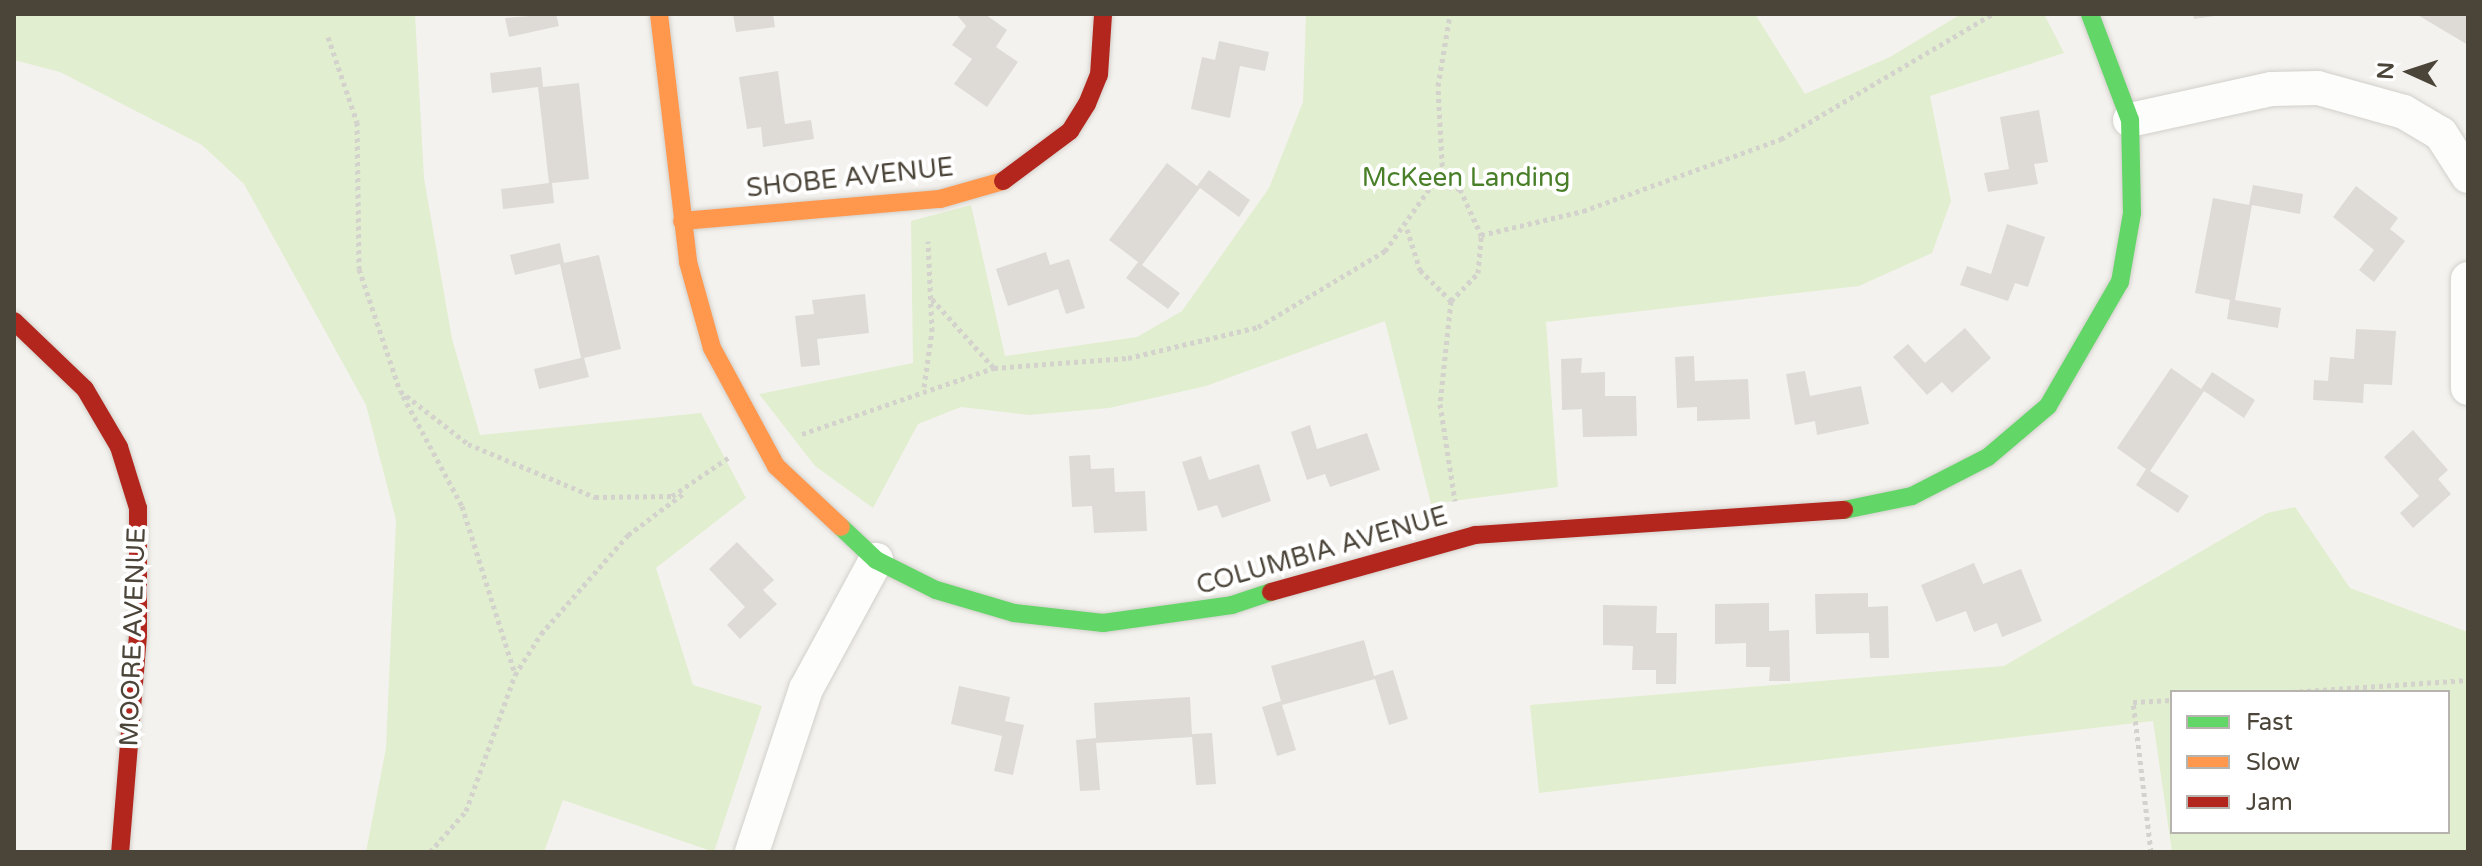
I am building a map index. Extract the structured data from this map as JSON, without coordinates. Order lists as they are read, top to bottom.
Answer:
{
  "streets": {
    "street": ["SHOBE AVENUE", "COLUMBIA AVENUE", "MOORE AVENUE"]
  },
  "crossings": [
    ["SHOBE AVENUE", "COLUMBIA AVENUE"]
  ],
  "parks": ["McKeen Landing"],
  "legend": ["Fast", "Slow", "Jam"],
  "north": "left"
}
